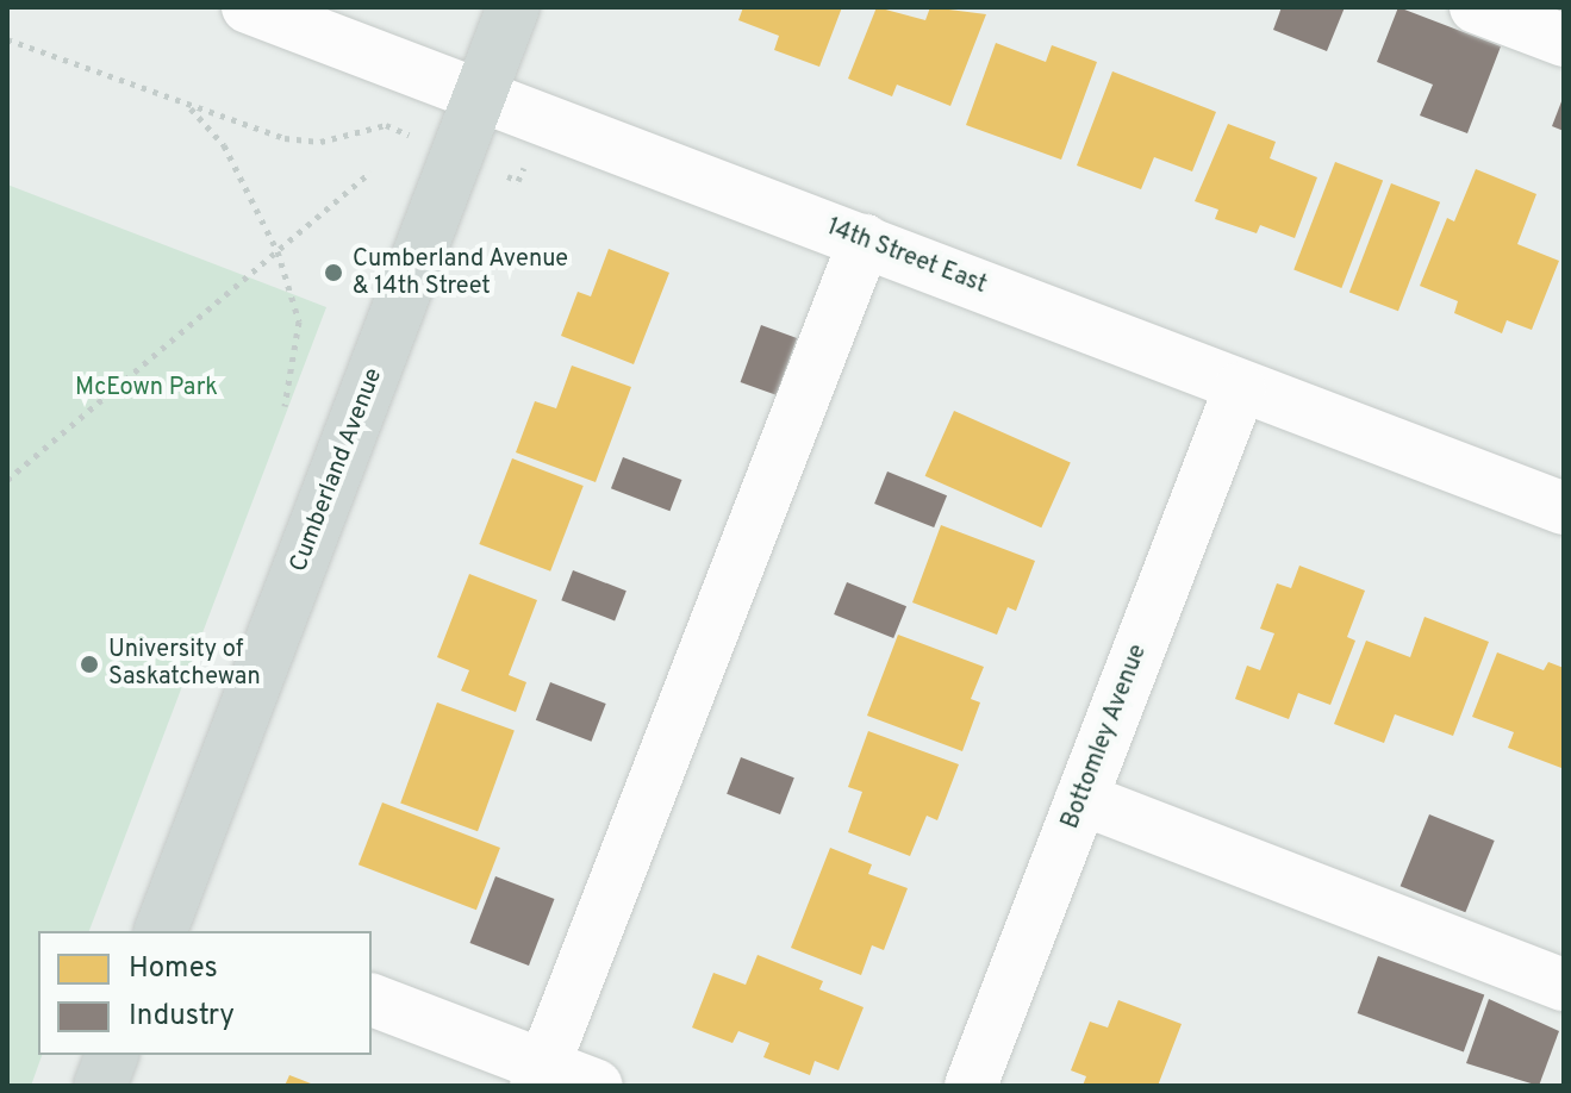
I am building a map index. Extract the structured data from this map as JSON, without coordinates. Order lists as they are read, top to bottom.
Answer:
{
  "streets": {
    "main road": ["Cumberland Avenue"],
    "street": ["14th Street East", "Bottomley Avenue"]
  },
  "crossings": [
    ["14th Street East", "Cumberland Avenue"],
    ["14th Street East", "Bottomley Avenue"]
  ],
  "parks": ["McEown Park"],
  "places": ["Cumberland Avenue & 14th Street", "University of Saskatchewan"],
  "legend": ["Homes", "Industry"]
}
